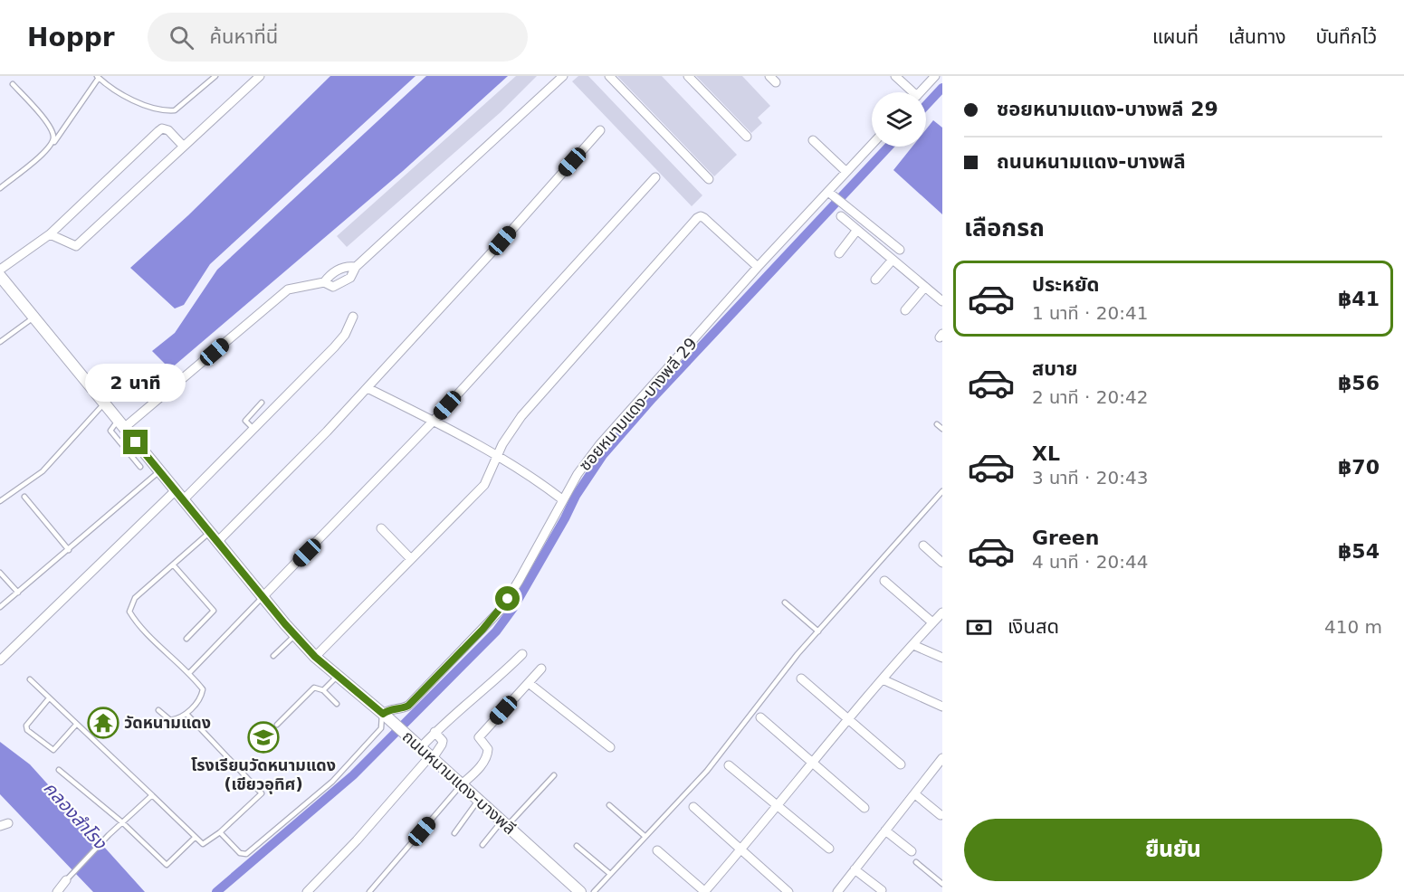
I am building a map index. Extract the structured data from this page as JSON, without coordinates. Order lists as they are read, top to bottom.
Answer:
{
  "streets": {
    "main road": ["ถนนหนามแดง-บางพลี"],
    "street": ["ซอยหนามแดง-บางพลี 29"]
  },
  "crossings": [
    ["ซอยหนามแดง-บางพลี 29", "ถนนหนามแดง-บางพลี"]
  ],
  "water": ["คลองสำโรง"],
  "places": {
    "temple": ["วัดหนามแดง"],
    "school or university": ["โรงเรียนวัดหนามแดง (เขียวอุทิศ)"]
  },
  "page": {
    "header": "Hoppr",
    "search": "ค้นหาที่นี่",
    "nav": ["แผนที่", "เส้นทาง", "บันทึกไว้"],
    "banner": ["ซอยหนามแดง-บางพลี 29", "ถนนหนามแดง-บางพลี"],
    "heading": "เลือกรถ",
    "list": [
      {
        "name": "ประหยัด",
        "note": "1 นาที · 20:41",
        "value": "฿41"
      },
      {
        "name": "สบาย",
        "note": "2 นาที · 20:42",
        "value": "฿56"
      },
      {
        "name": "XL",
        "note": "3 นาที · 20:43",
        "value": "฿70"
      },
      {
        "name": "Green",
        "note": "4 นาที · 20:44",
        "value": "฿54"
      }
    ],
    "bubble": "2 นาที",
    "pay": ["เงินสด", "410 m"],
    "buttons": "ยืนยัน"
  }
}
